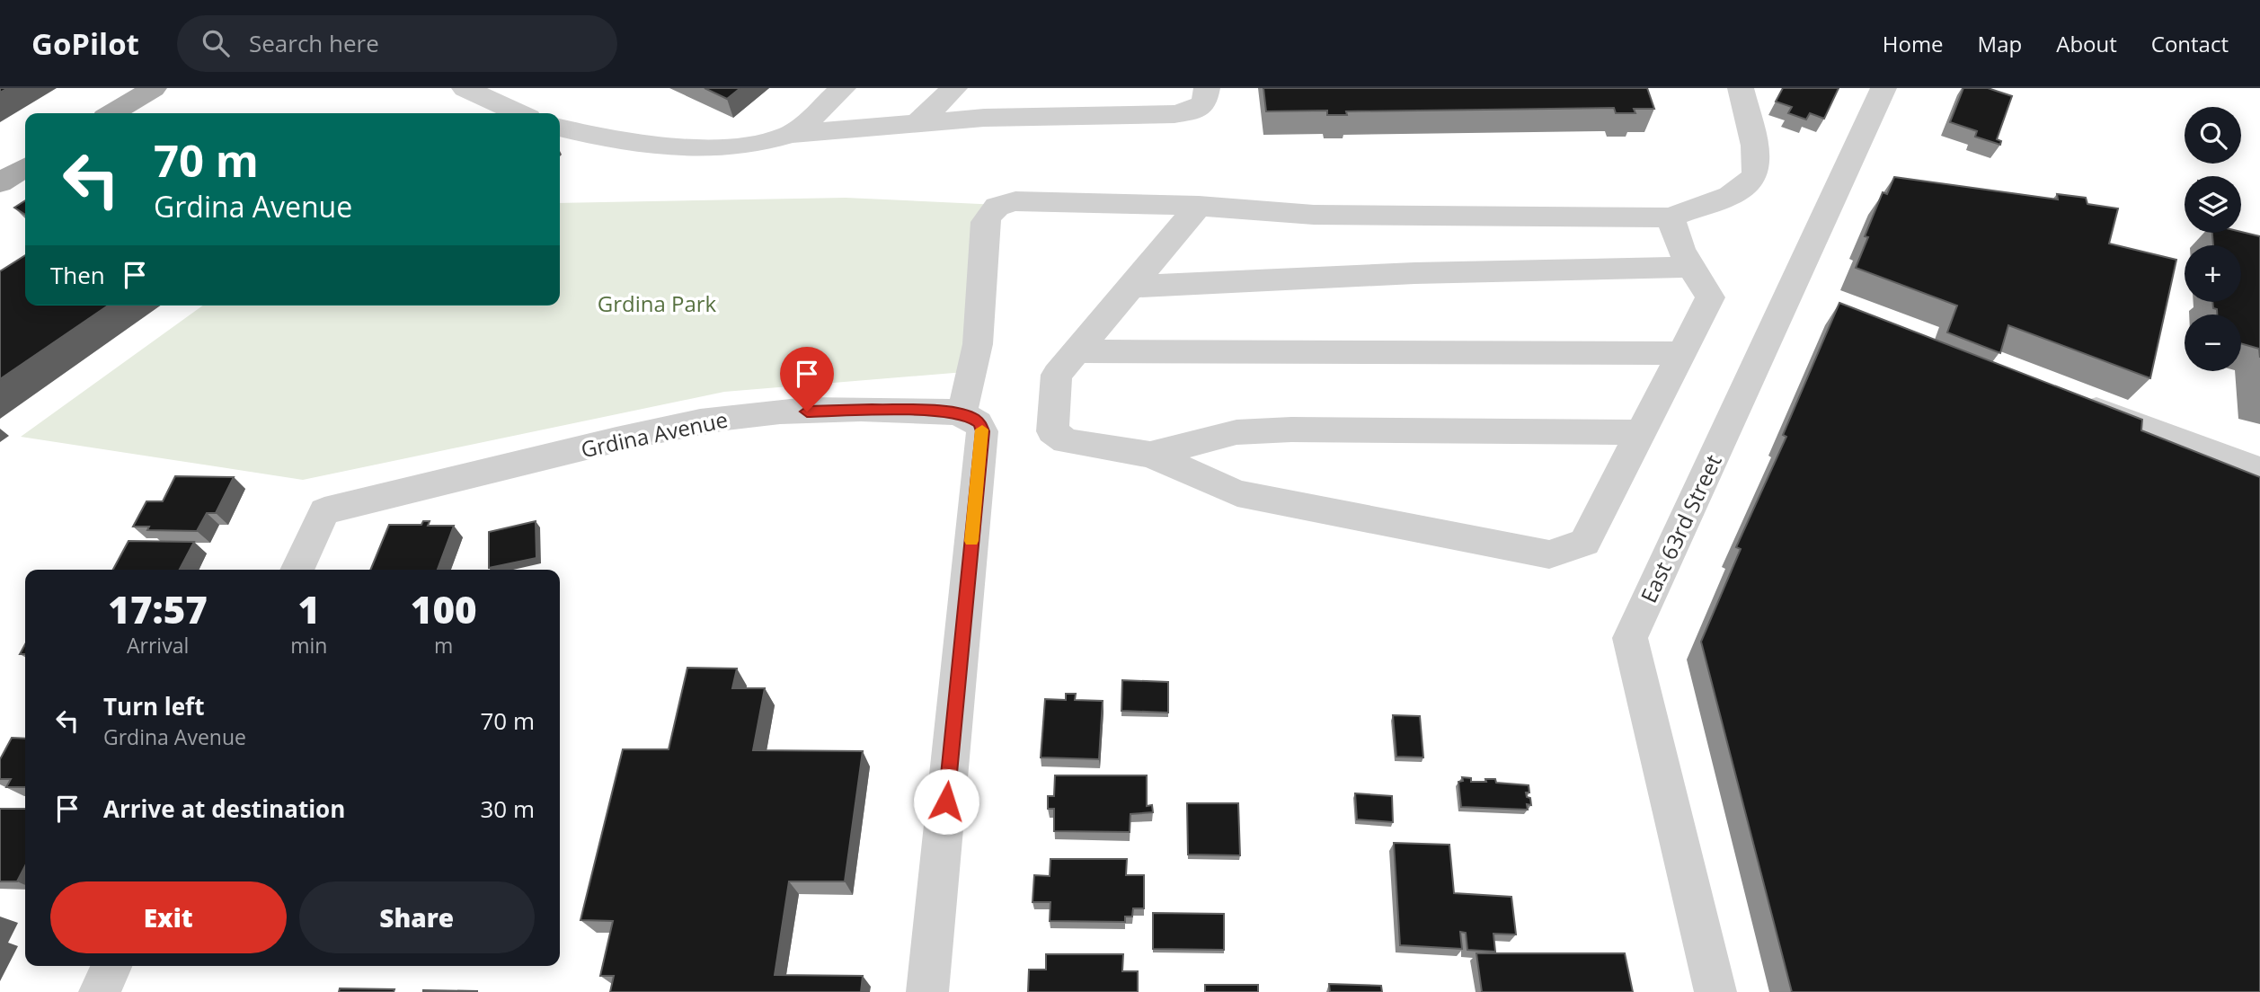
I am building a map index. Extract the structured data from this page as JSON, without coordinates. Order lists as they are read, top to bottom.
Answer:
{
  "streets": {
    "street": ["Grdina Avenue", "East 63rd Street"]
  },
  "parks": ["Grdina Park"],
  "page": {
    "header": "GoPilot",
    "search": "Search here",
    "nav": [
      "Home",
      "Map",
      "About",
      "Contact"
    ],
    "map_buttons": ["+", "−"],
    "turn": ["70 m", "Grdina Avenue"],
    "then": "Then",
    "eta": [
      "17:57",
      "Arrival",
      "1",
      "min",
      "100",
      "m"
    ],
    "list": [
      {
        "name": "Turn left",
        "note": "Grdina Avenue",
        "value": "70 m"
      },
      {
        "name": "Arrive at destination",
        "value": "30 m"
      }
    ],
    "buttons": ["Exit", "Share"]
  }
}
